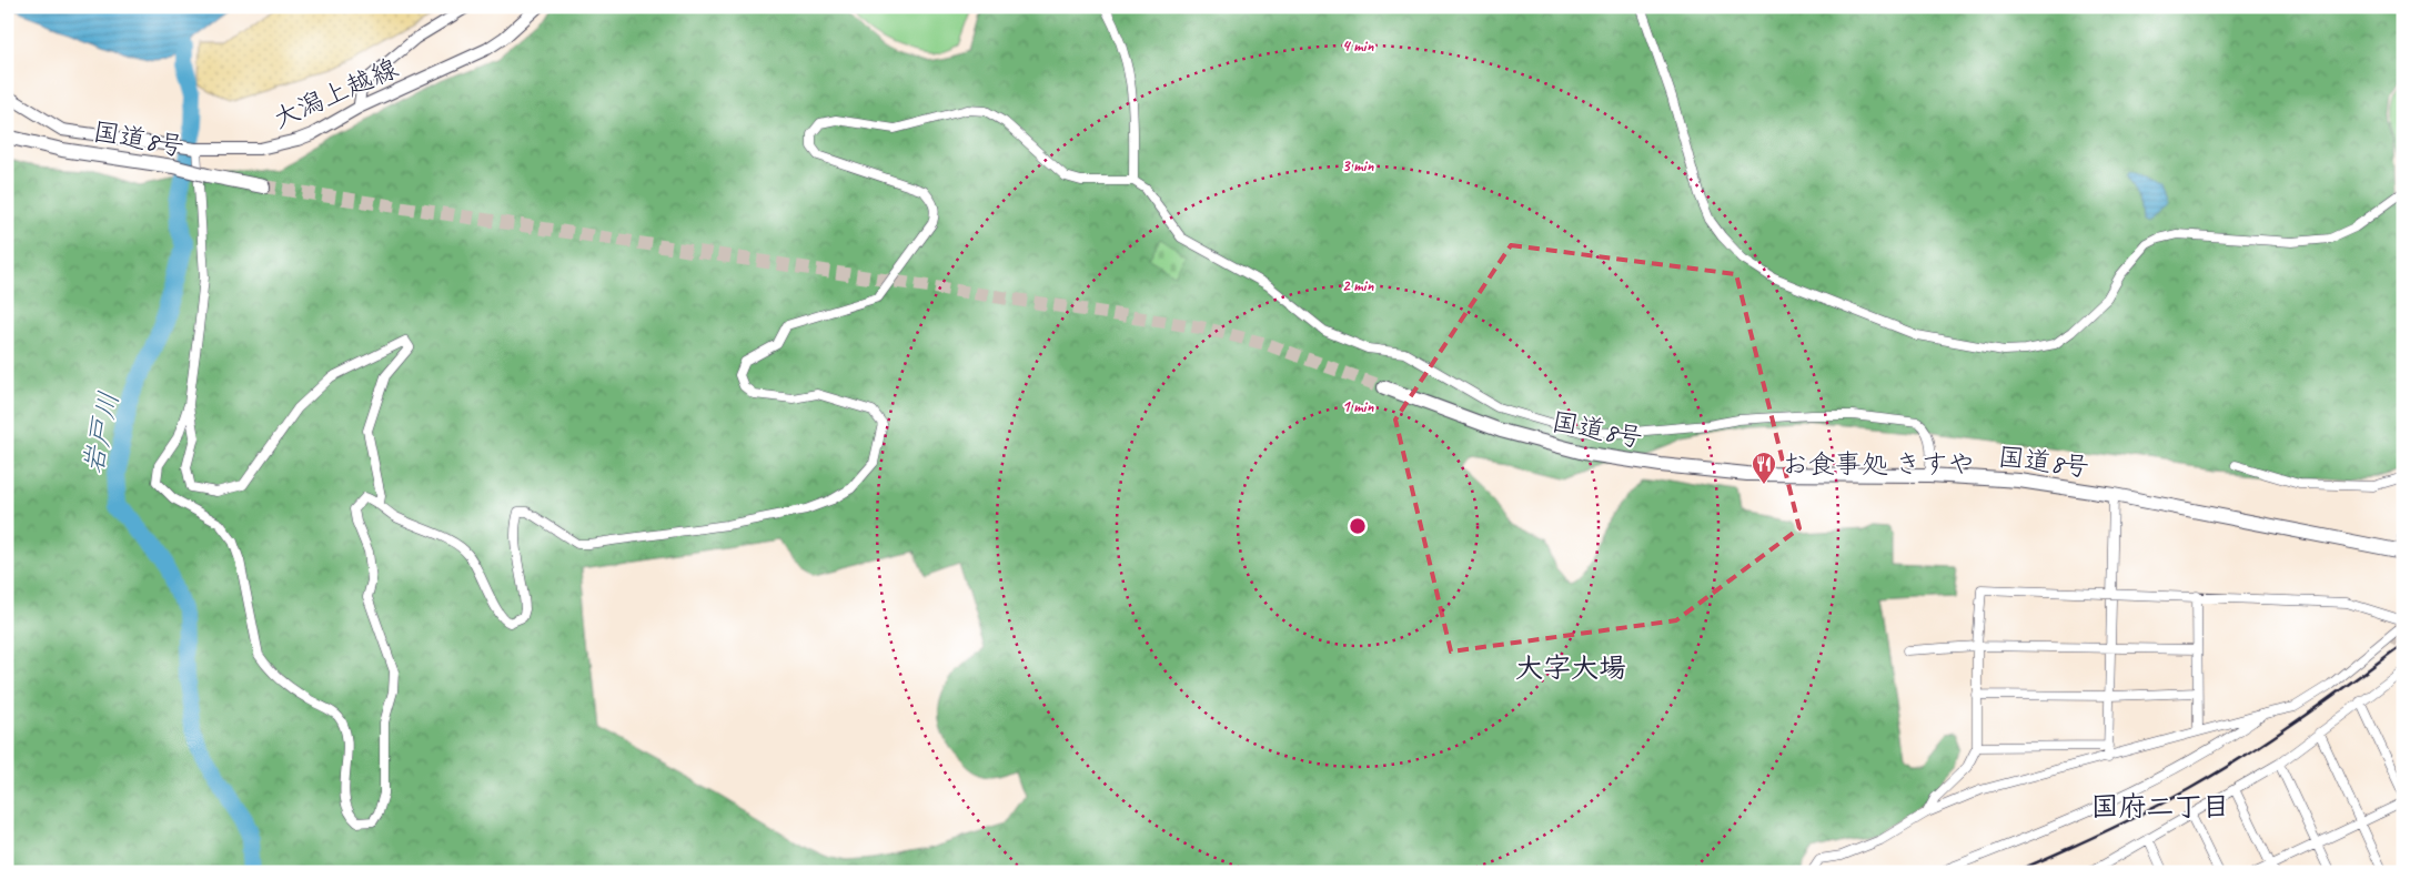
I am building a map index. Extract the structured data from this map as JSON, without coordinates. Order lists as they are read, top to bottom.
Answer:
{
  "streets": {
    "highway": ["国道8号"],
    "main road": ["大潟上越線"]
  },
  "districts": ["大字大場", "国府二丁目"],
  "water": ["岩戸川"],
  "places": {
    "restaurant": ["お食事処 きすや"]
  },
  "rings": [
    "4 min",
    "3 min",
    "2 min",
    "1 min"
  ]
}
